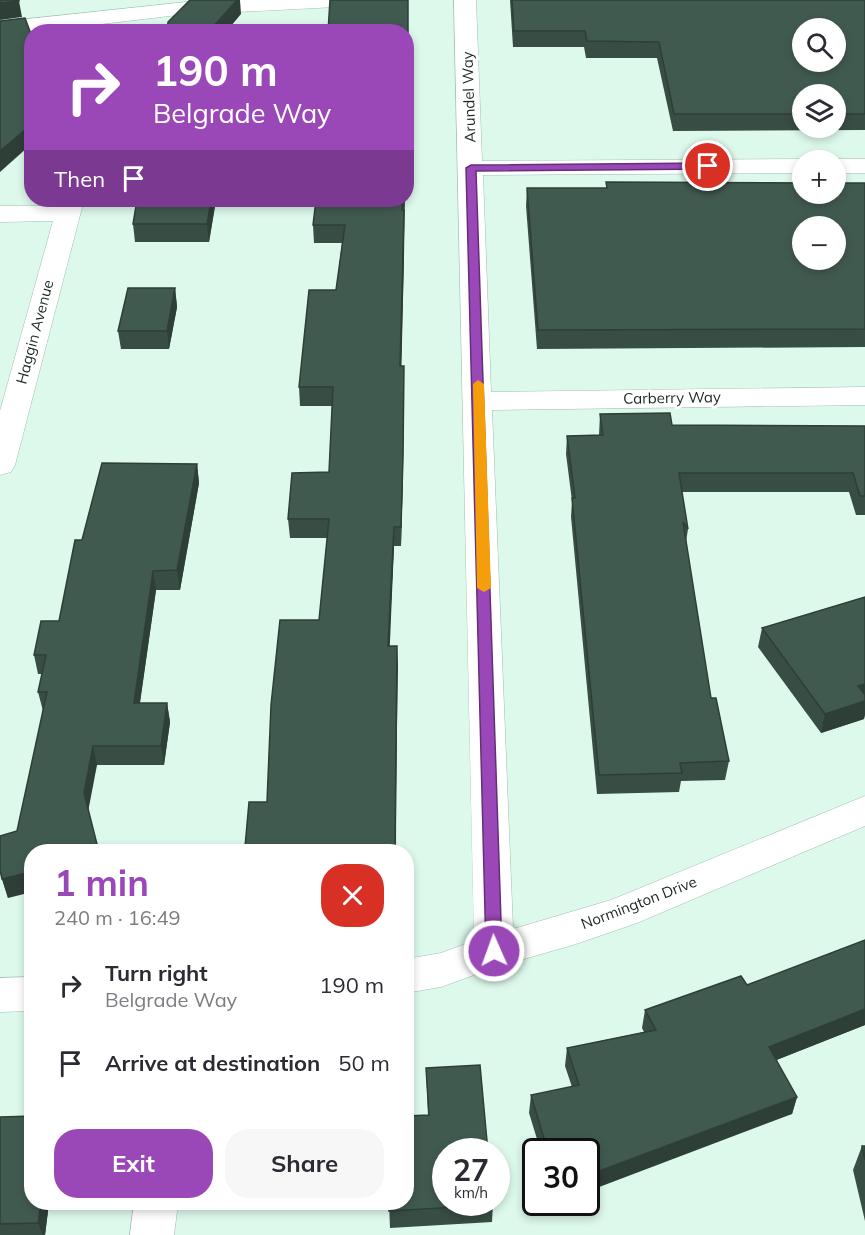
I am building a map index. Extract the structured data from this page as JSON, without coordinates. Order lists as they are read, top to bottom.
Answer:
{
  "streets": {
    "street": [
      "Arundel Way",
      "Haggin Avenue",
      "Carberry Way",
      "Normington Drive"
    ]
  },
  "crossings": [
    ["Arundel Way", "Carberry Way"],
    ["Arundel Way", "Normington Drive"]
  ],
  "page": {
    "map_buttons": ["+", "−"],
    "turn": ["190 m", "Belgrade Way"],
    "then": "Then",
    "heading": ["1 min", "240 m · 16:49"],
    "list": [
      {
        "name": "Turn right",
        "note": "Belgrade Way",
        "value": "190 m"
      },
      {
        "name": "Arrive at destination",
        "value": "50 m"
      }
    ],
    "buttons": ["Exit", "Share"],
    "speed": "27 km/h",
    "limit": "30"
  }
}
